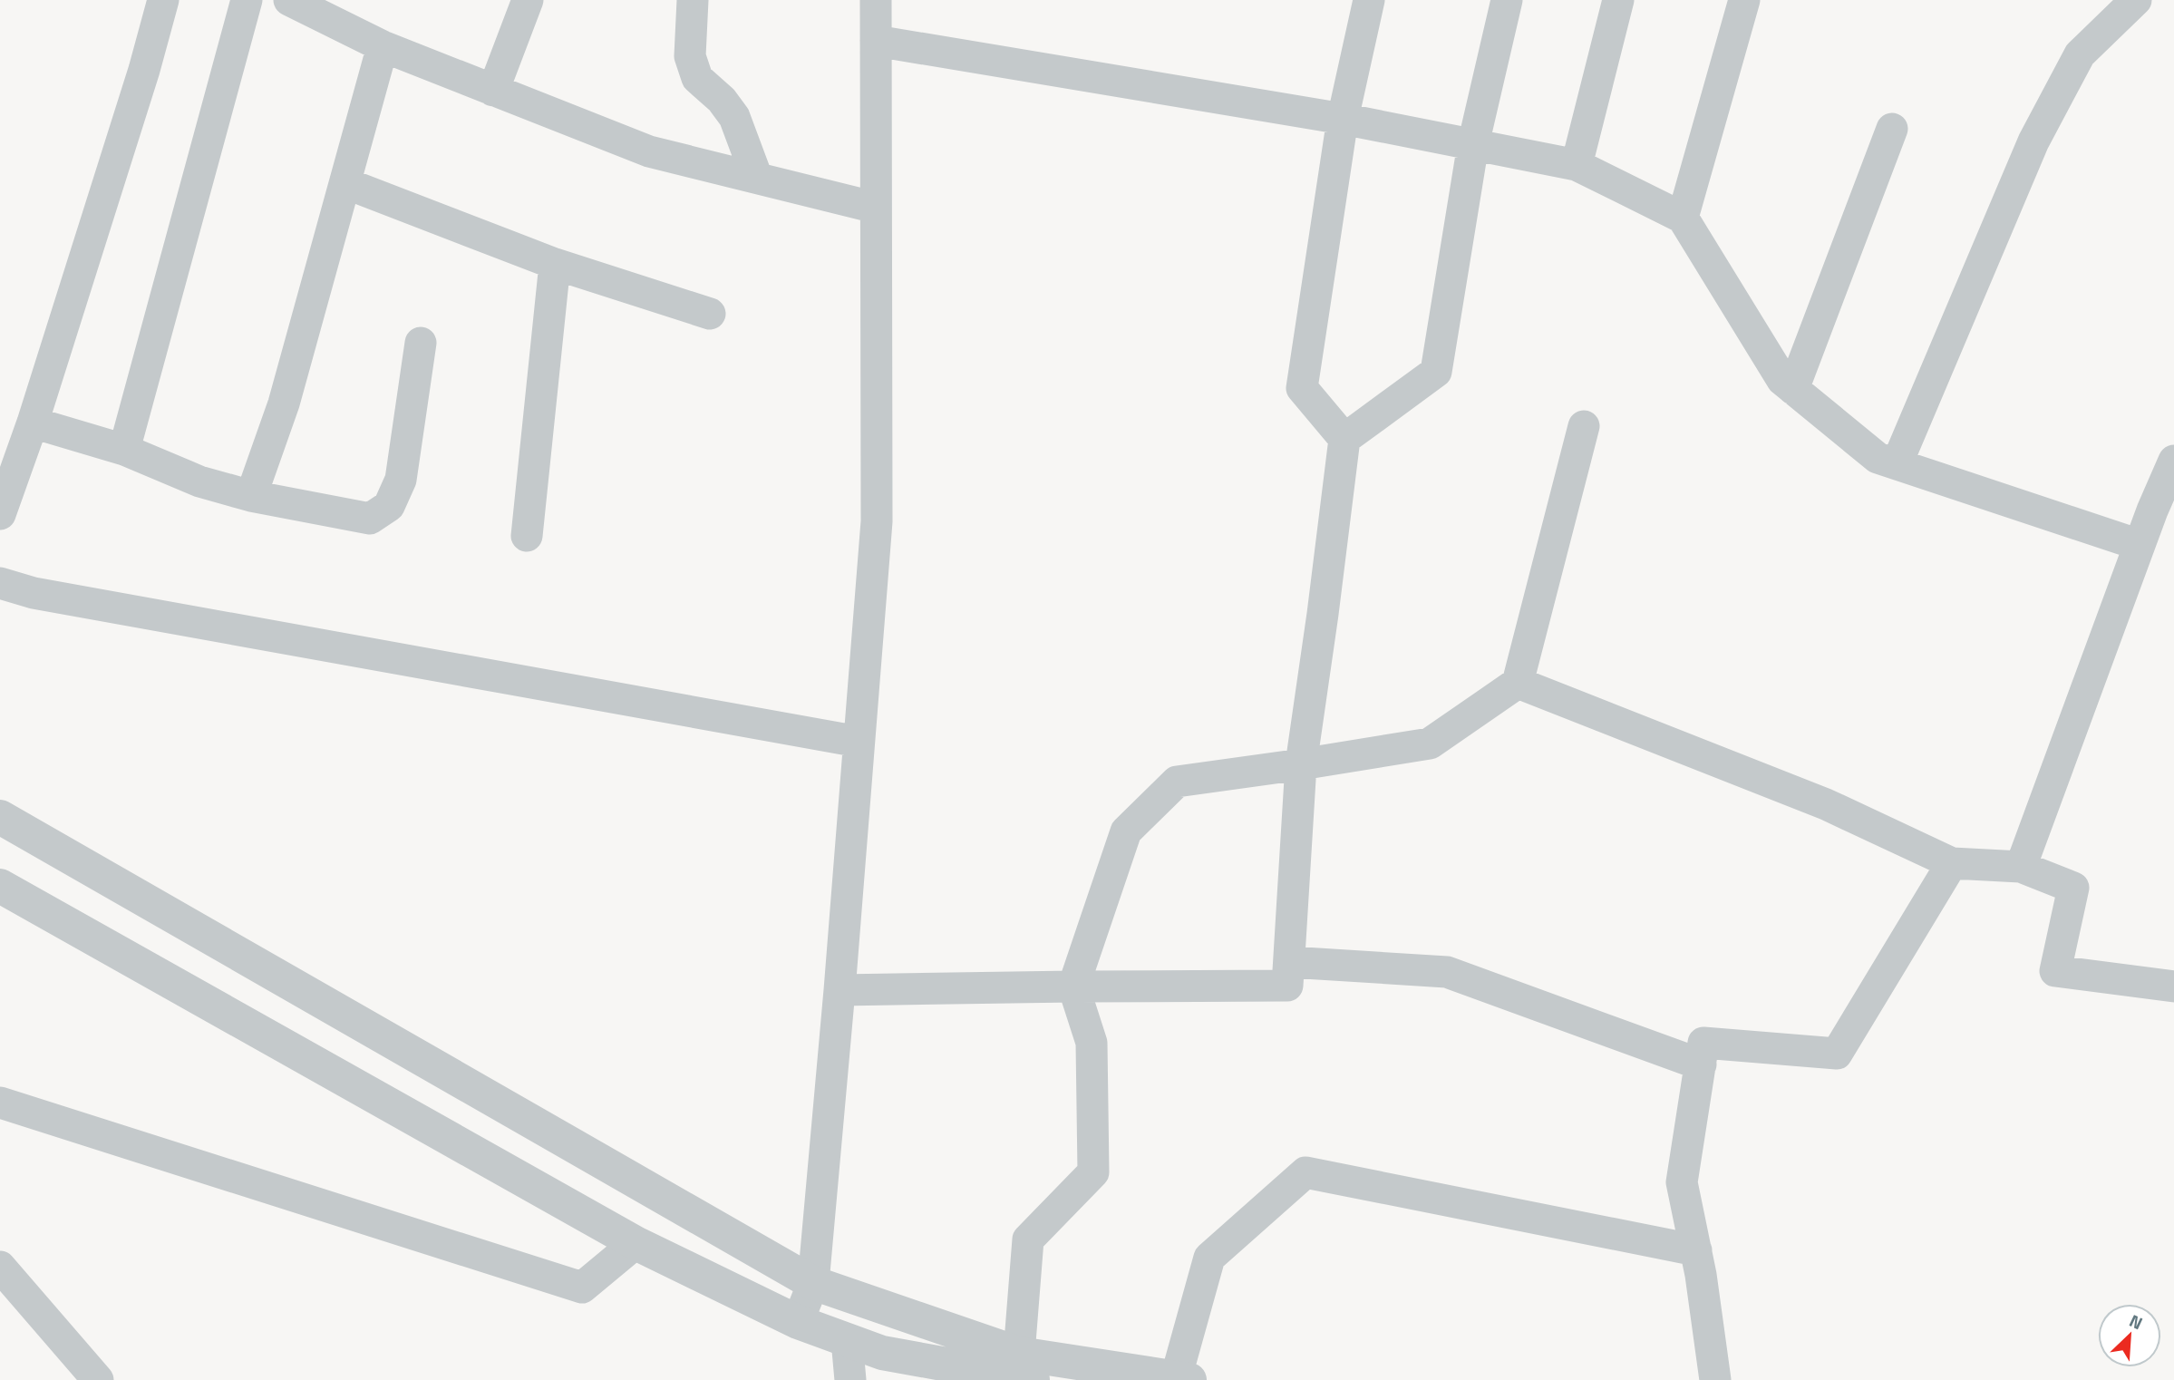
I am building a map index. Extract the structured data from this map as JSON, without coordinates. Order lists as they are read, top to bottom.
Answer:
{
  "north": "top right"
}
